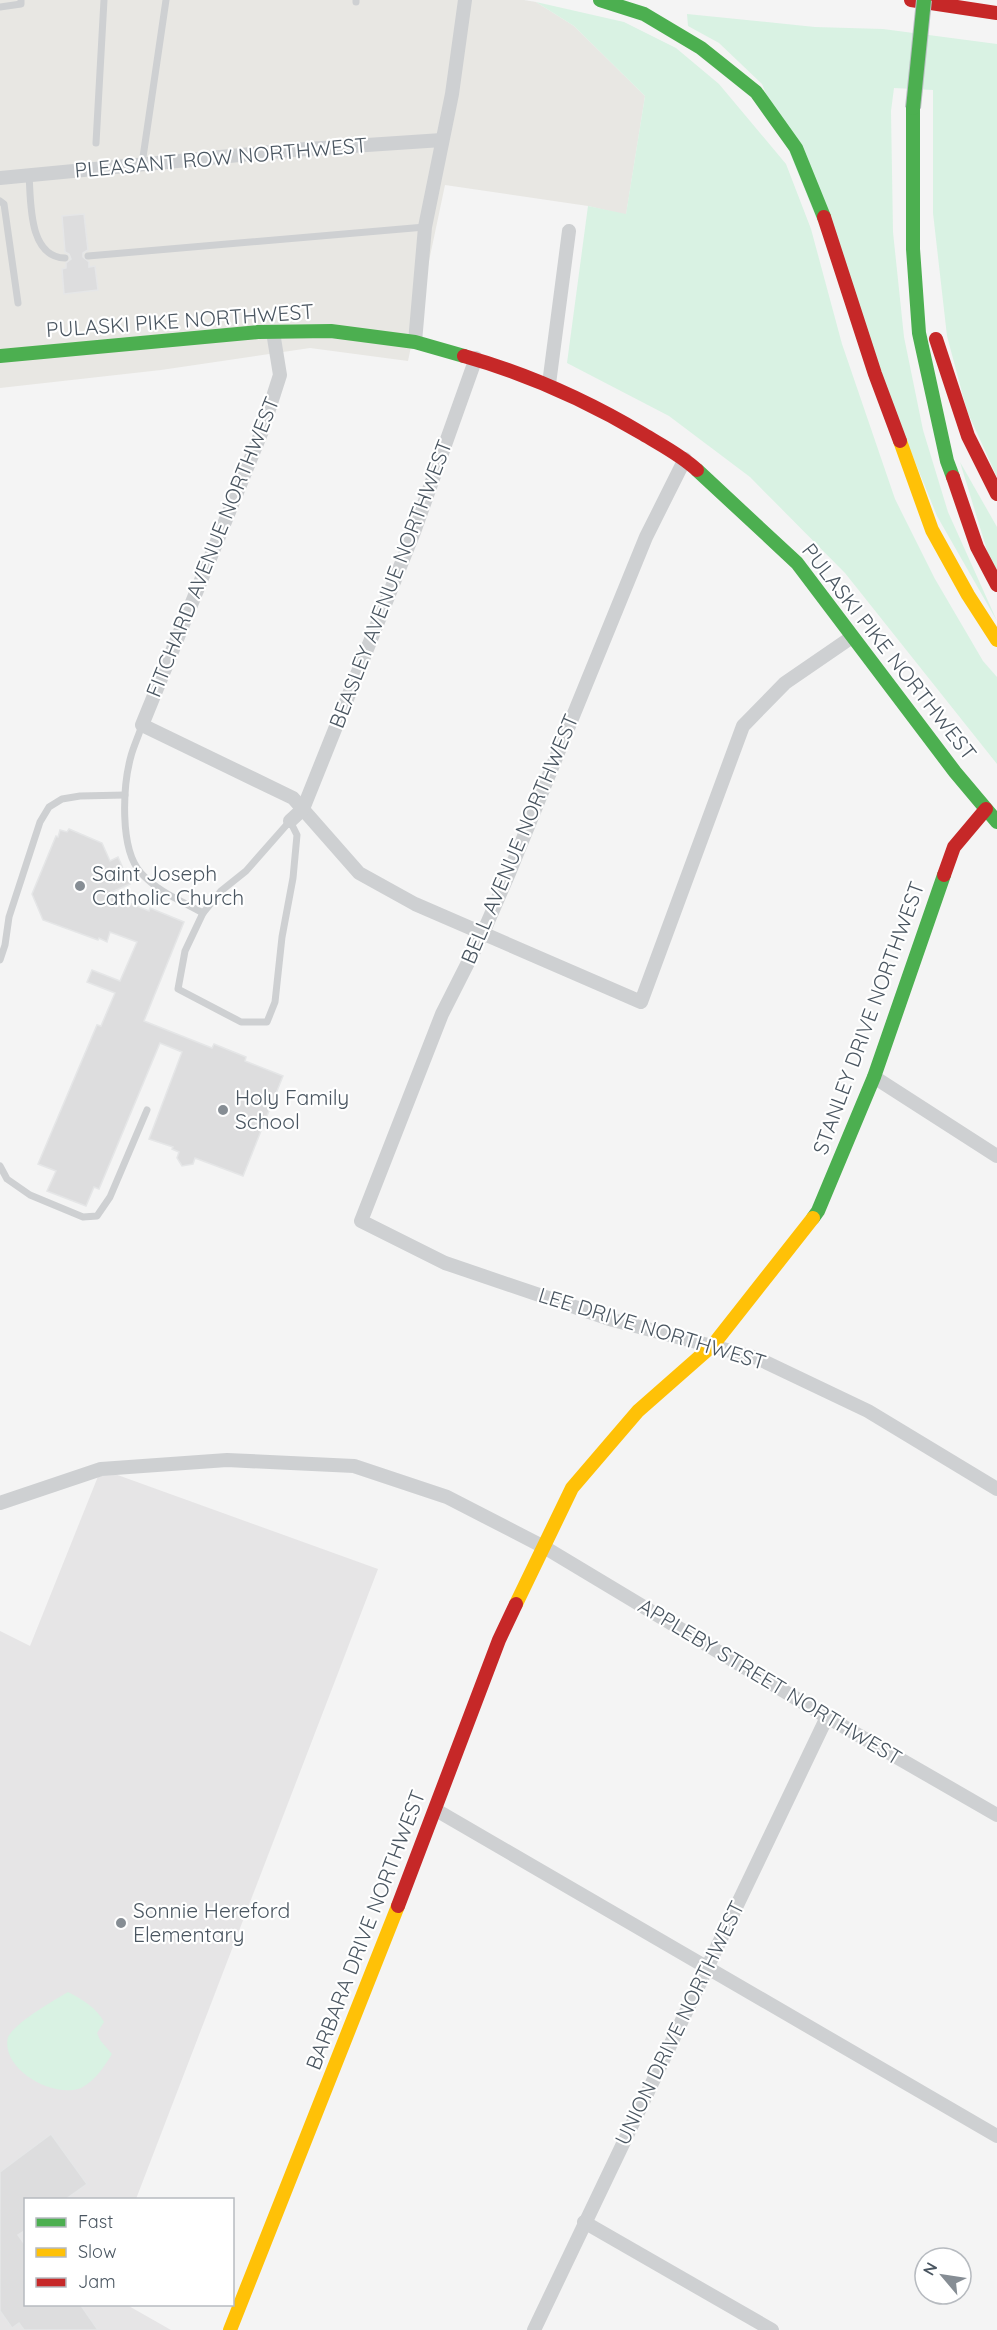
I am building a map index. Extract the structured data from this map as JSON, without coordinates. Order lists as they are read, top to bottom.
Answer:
{
  "streets": {
    "main road": ["PULASKI PIKE NORTHWEST", "STANLEY DRIVE NORTHWEST", "BARBARA DRIVE NORTHWEST"],
    "street": [
      "PLEASANT ROW NORTHWEST",
      "FITCHARD AVENUE NORTHWEST",
      "BEASLEY AVENUE NORTHWEST",
      "BELL AVENUE NORTHWEST",
      "LEE DRIVE NORTHWEST",
      "APPLEBY STREET NORTHWEST",
      "UNION DRIVE NORTHWEST"
    ]
  },
  "crossings": [
    ["PULASKI PIKE NORTHWEST", "FITCHARD AVENUE NORTHWEST"],
    ["PULASKI PIKE NORTHWEST", "BEASLEY AVENUE NORTHWEST"],
    ["PULASKI PIKE NORTHWEST", "BELL AVENUE NORTHWEST"],
    ["PULASKI PIKE NORTHWEST", "STANLEY DRIVE NORTHWEST"],
    ["BELL AVENUE NORTHWEST", "LEE DRIVE NORTHWEST"],
    ["STANLEY DRIVE NORTHWEST", "LEE DRIVE NORTHWEST"],
    ["STANLEY DRIVE NORTHWEST", "APPLEBY STREET NORTHWEST"],
    ["STANLEY DRIVE NORTHWEST", "BARBARA DRIVE NORTHWEST"],
    ["APPLEBY STREET NORTHWEST", "BARBARA DRIVE NORTHWEST"],
    ["APPLEBY STREET NORTHWEST", "UNION DRIVE NORTHWEST"]
  ],
  "places": ["Saint Joseph Catholic Church", "Holy Family School", "Sonnie Hereford Elementary"],
  "legend": ["Fast", "Slow", "Jam"],
  "north": "top left"
}
